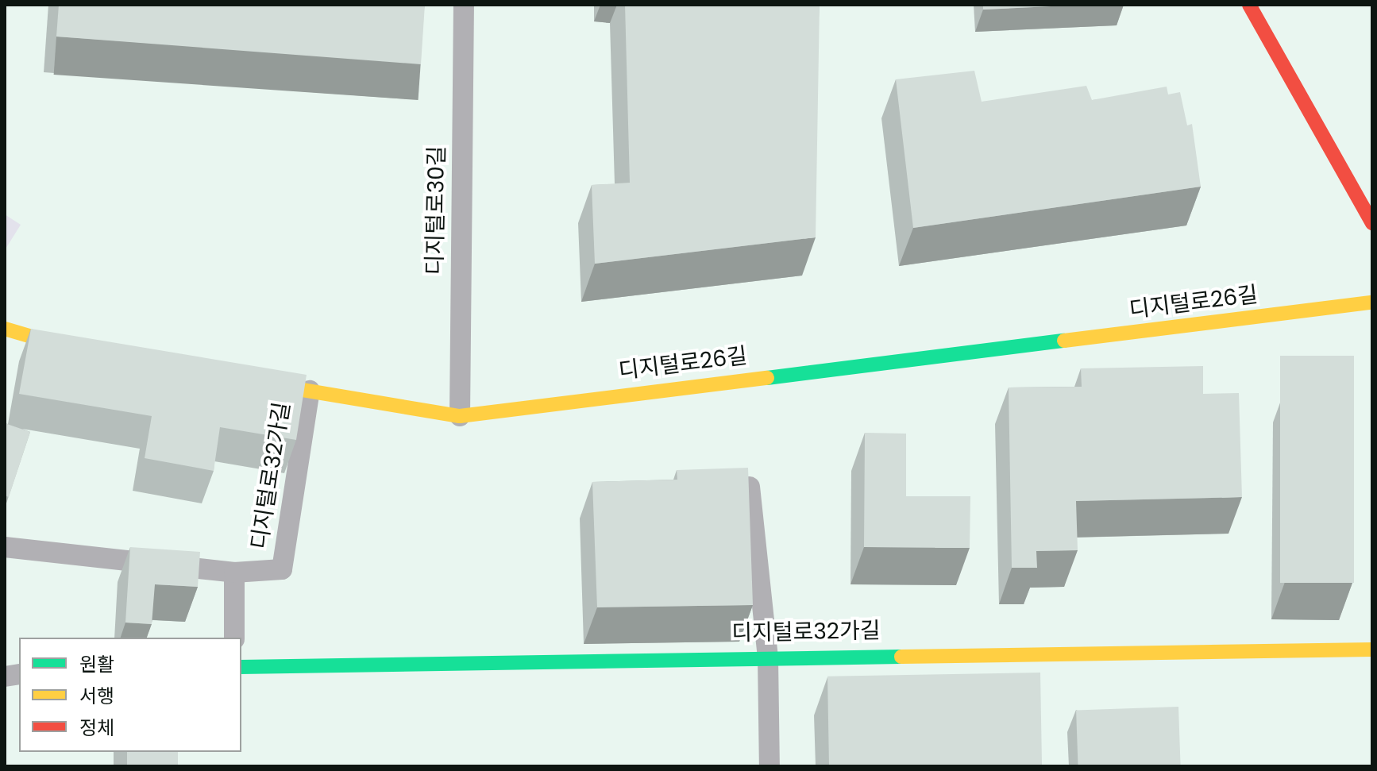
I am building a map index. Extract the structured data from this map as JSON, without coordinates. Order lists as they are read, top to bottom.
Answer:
{
  "streets": {
    "street": ["디지털로30길", "디지털로26길", "디지털로32가길"]
  },
  "crossings": [
    ["디지털로30길", "디지털로26길"],
    ["디지털로26길", "디지털로32가길"]
  ],
  "legend": ["원활", "서행", "정체"]
}
